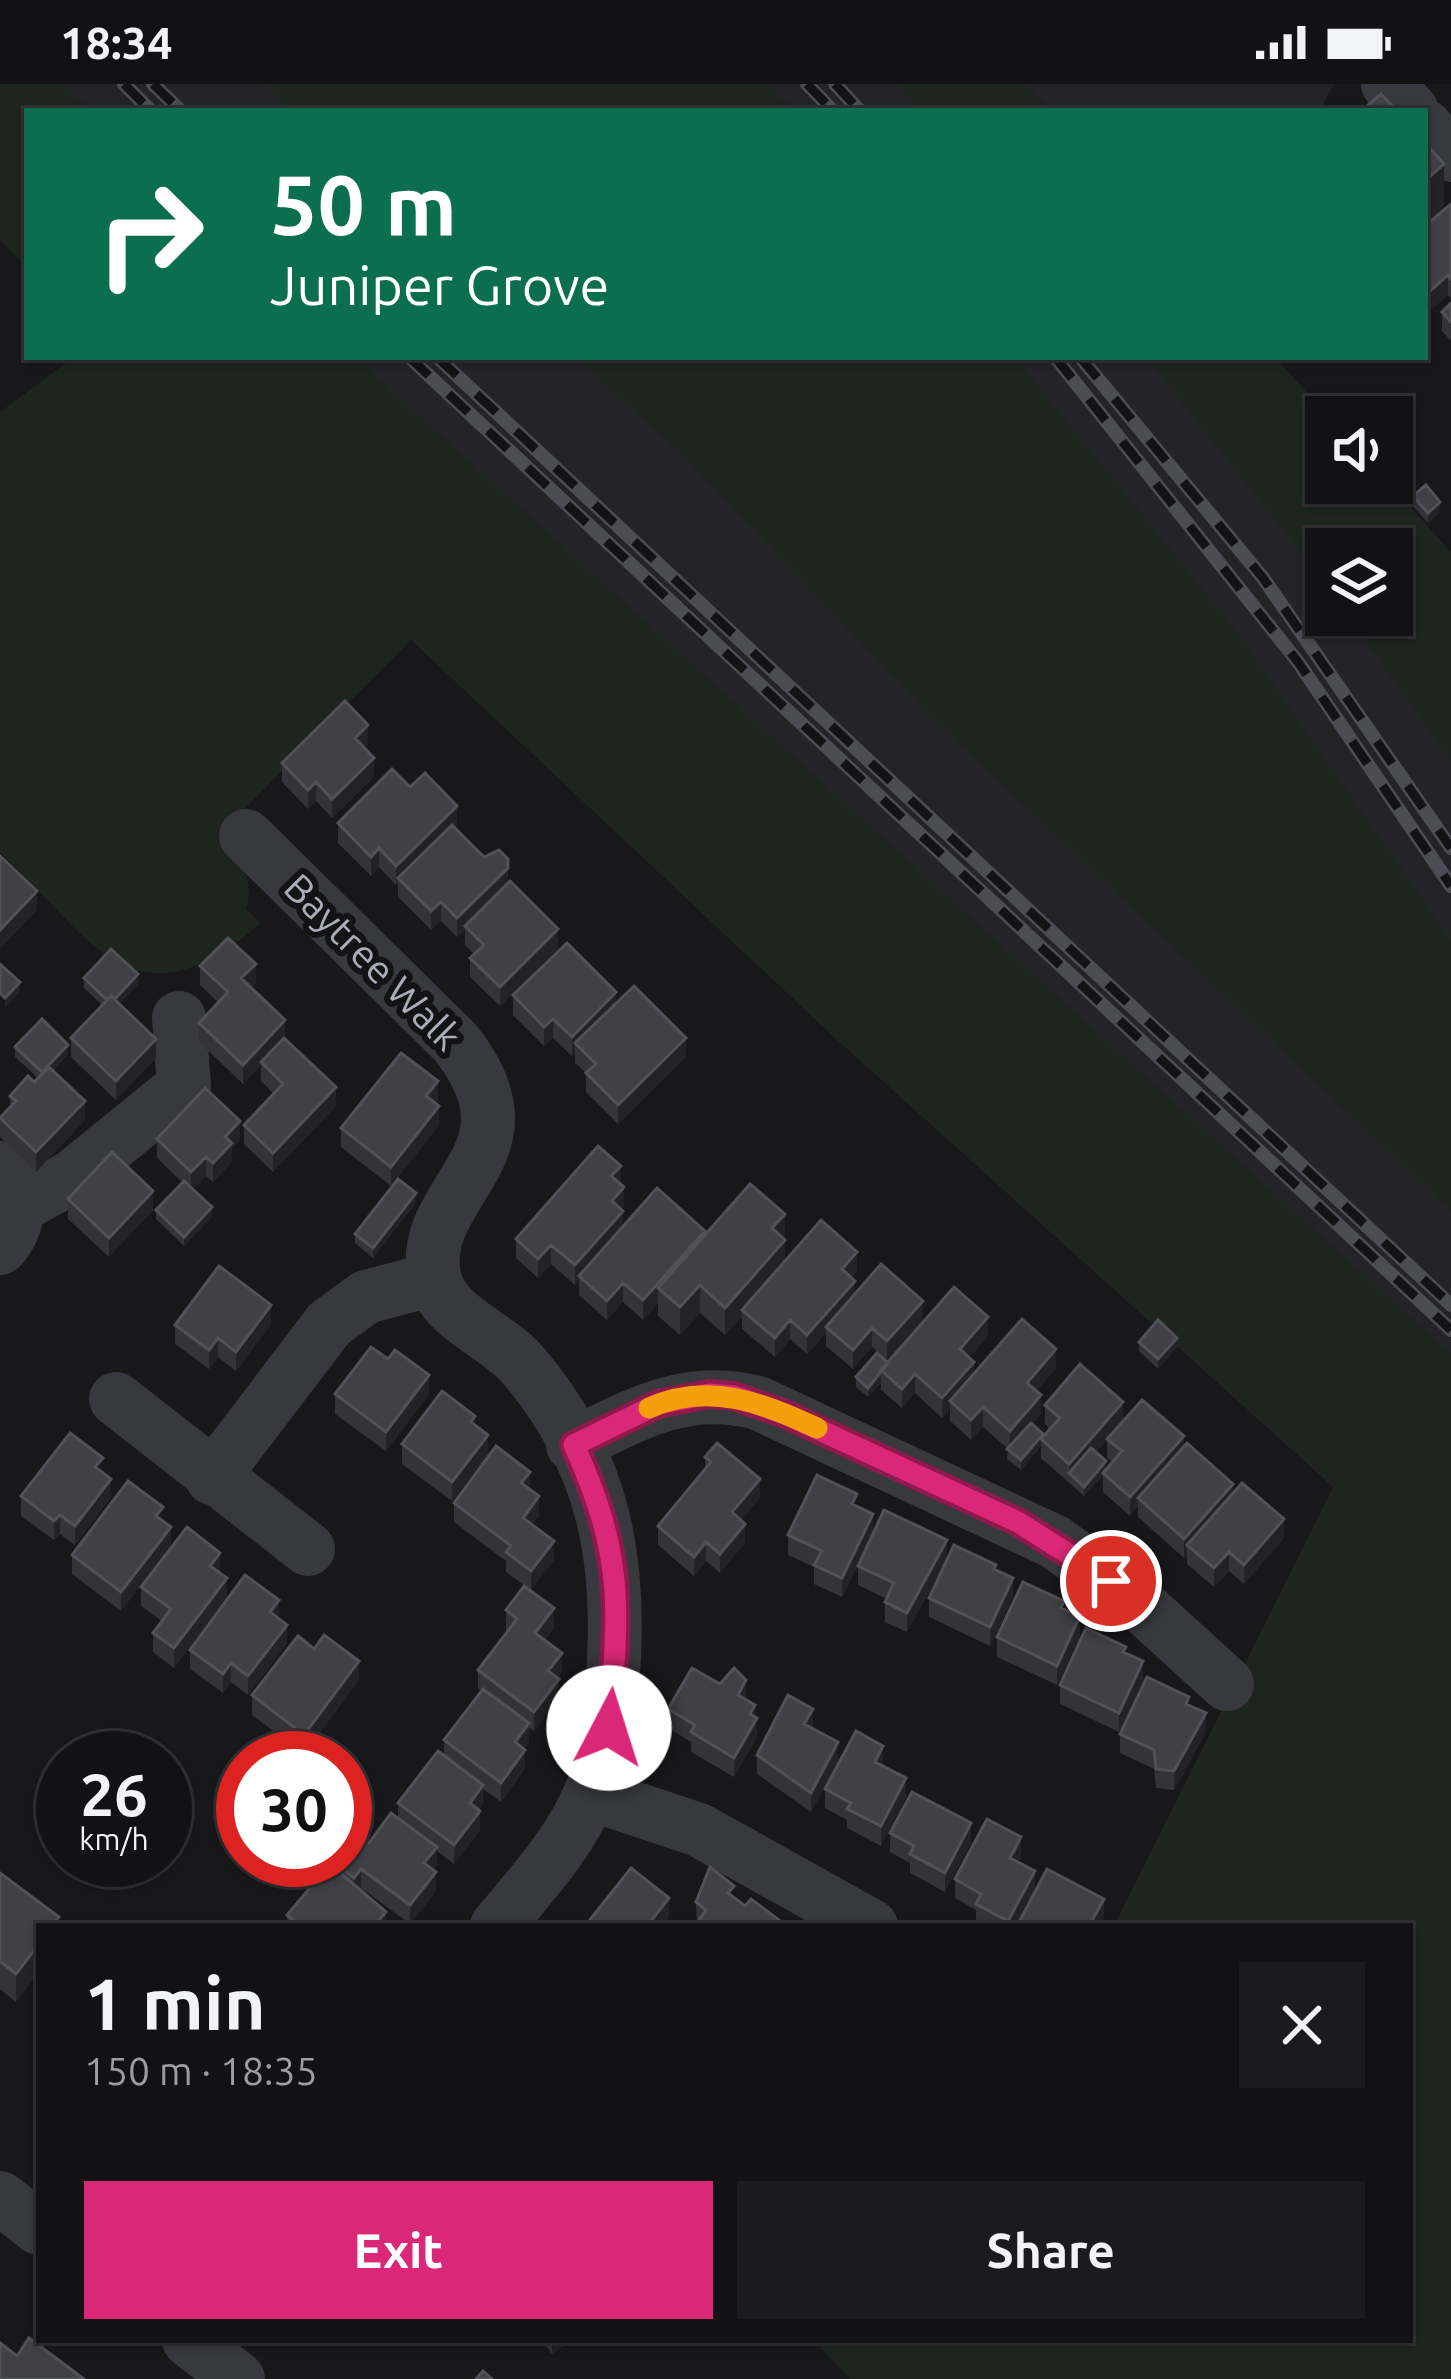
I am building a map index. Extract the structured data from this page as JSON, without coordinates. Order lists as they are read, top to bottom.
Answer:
{
  "streets": {
    "street": ["Baytree Walk"]
  },
  "page": {
    "status": "18:34",
    "turn": ["50 m", "Juniper Grove"],
    "speed": "26 km/h",
    "limit": "30",
    "heading": ["1 min", "150 m · 18:35"],
    "buttons": ["Exit", "Share"]
  }
}
